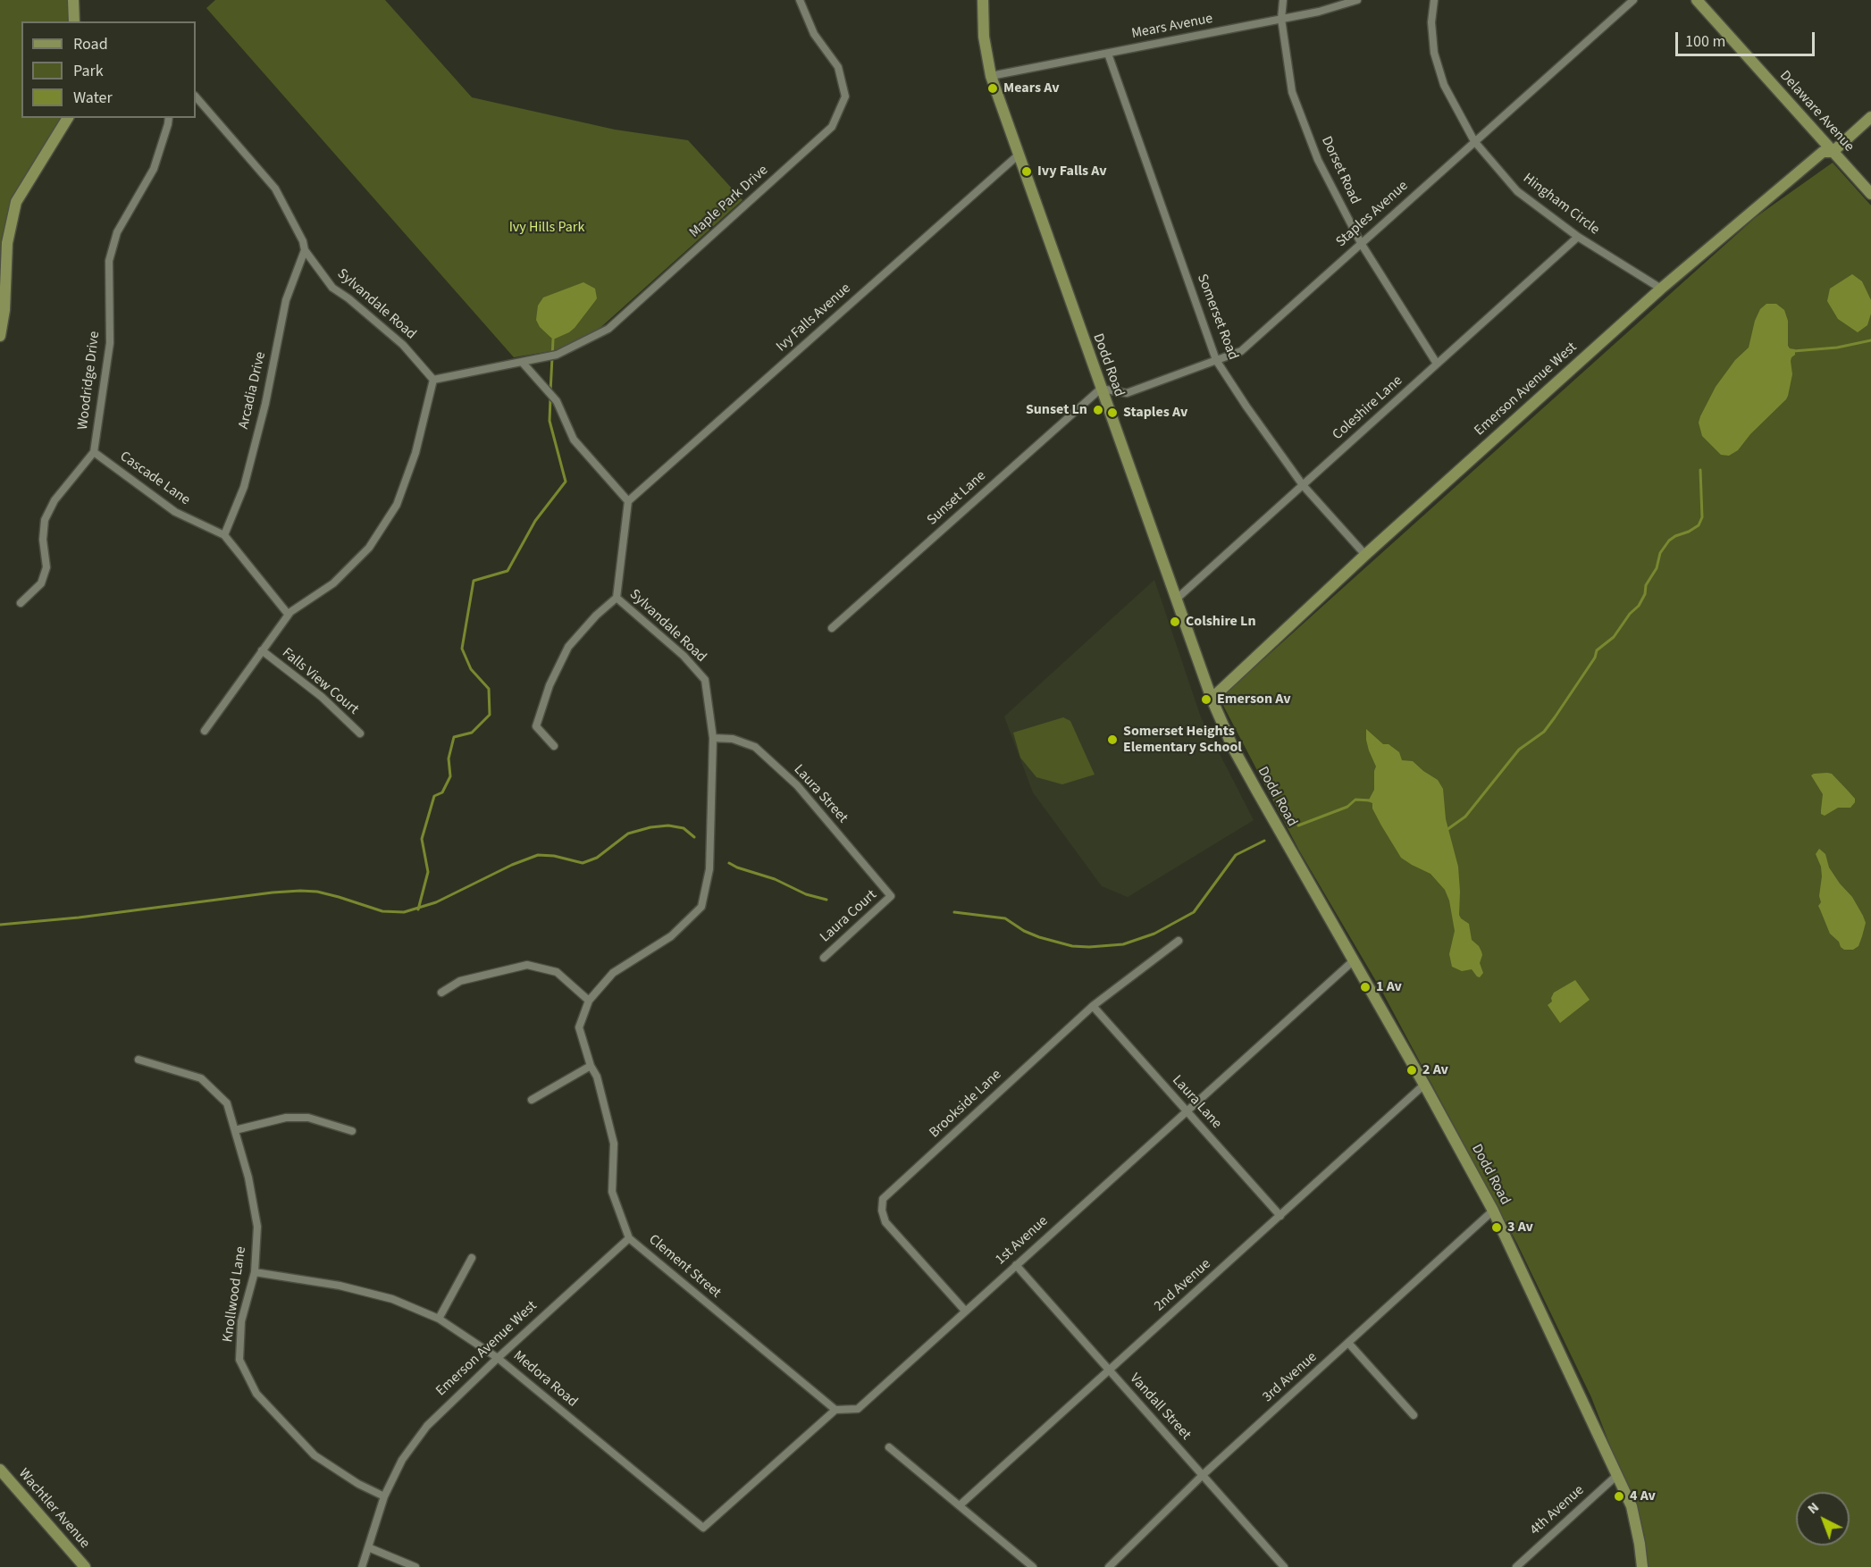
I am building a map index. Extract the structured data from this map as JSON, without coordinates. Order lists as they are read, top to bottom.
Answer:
{
  "streets": {
    "main road": [
      "Delaware Avenue",
      "Dodd Road",
      "Emerson Avenue West",
      "Wachtler Avenue"
    ],
    "street": [
      "Mears Avenue",
      "Dorset Road",
      "Maple Park Drive",
      "Hingham Circle",
      "Staples Avenue",
      "Sylvandale Road",
      "Somerset Road",
      "Ivy Falls Avenue",
      "Woodridge Drive",
      "Arcadia Drive",
      "Coleshire Lane",
      "Cascade Lane",
      "Sunset Lane",
      "Falls View Court",
      "Laura Street",
      "Laura Court",
      "Laura Lane",
      "Brookside Lane",
      "1st Avenue",
      "Clement Street",
      "2nd Avenue",
      "Knollwood Lane",
      "3rd Avenue",
      "Medora Road",
      "Vandall Street",
      "4th Avenue"
    ]
  },
  "crossings": [
    ["Mears Avenue", "Dorset Road"],
    ["Mears Avenue", "Somerset Road"],
    ["Mears Avenue", "Dodd Road"],
    ["Delaware Avenue", "Emerson Avenue West"],
    ["Dorset Road", "Staples Avenue"],
    ["Dorset Road", "Coleshire Lane"],
    ["Hingham Circle", "Staples Avenue"],
    ["Hingham Circle", "Emerson Avenue West"],
    ["Hingham Circle", "Coleshire Lane"],
    ["Staples Avenue", "Somerset Road"],
    ["Staples Avenue", "Dodd Road"],
    ["Staples Avenue", "Sunset Lane"],
    ["Sylvandale Road", "Ivy Falls Avenue"],
    ["Sylvandale Road", "Arcadia Drive"],
    ["Sylvandale Road", "Laura Street"],
    ["Sylvandale Road", "Clement Street"],
    ["Somerset Road", "Emerson Avenue West"],
    ["Somerset Road", "Coleshire Lane"],
    ["Ivy Falls Avenue", "Dodd Road"],
    ["Dodd Road", "Emerson Avenue West"],
    ["Dodd Road", "Coleshire Lane"],
    ["Dodd Road", "Sunset Lane"],
    ["Dodd Road", "1st Avenue"],
    ["Dodd Road", "2nd Avenue"],
    ["Dodd Road", "3rd Avenue"],
    ["Dodd Road", "4th Avenue"],
    ["Woodridge Drive", "Cascade Lane"],
    ["Emerson Avenue West", "Clement Street"],
    ["Emerson Avenue West", "Knollwood Lane"],
    ["Emerson Avenue West", "Medora Road"],
    ["Arcadia Drive", "Cascade Lane"],
    ["Laura Street", "Laura Court"],
    ["Laura Lane", "Brookside Lane"],
    ["Laura Lane", "1st Avenue"],
    ["Laura Lane", "2nd Avenue"],
    ["Brookside Lane", "1st Avenue"],
    ["1st Avenue", "Clement Street"],
    ["1st Avenue", "Medora Road"],
    ["1st Avenue", "Vandall Street"],
    ["Clement Street", "Medora Road"],
    ["2nd Avenue", "Vandall Street"],
    ["Knollwood Lane", "Medora Road"],
    ["3rd Avenue", "Vandall Street"]
  ],
  "parks": ["Ivy Hills Park"],
  "places": [
    "Mears Av",
    "Ivy Falls Av",
    "Sunset Ln",
    "Staples Av",
    "Colshire Ln",
    "Emerson Av",
    "Somerset Heights Elementary School",
    "1 Av",
    "2 Av",
    "3 Av",
    "4 Av"
  ],
  "legend": ["Road", "Park", "Water"],
  "scale_bar": "100 m",
  "north": "top left"
}
